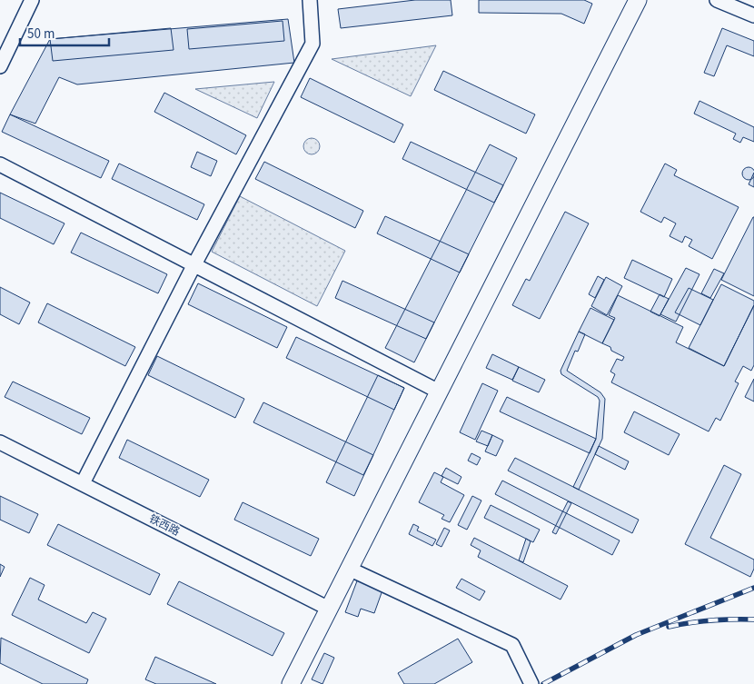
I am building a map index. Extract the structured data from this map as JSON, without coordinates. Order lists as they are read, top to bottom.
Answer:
{
  "streets": {
    "street": ["铁西路"]
  },
  "scale_bar": "50 m"
}
